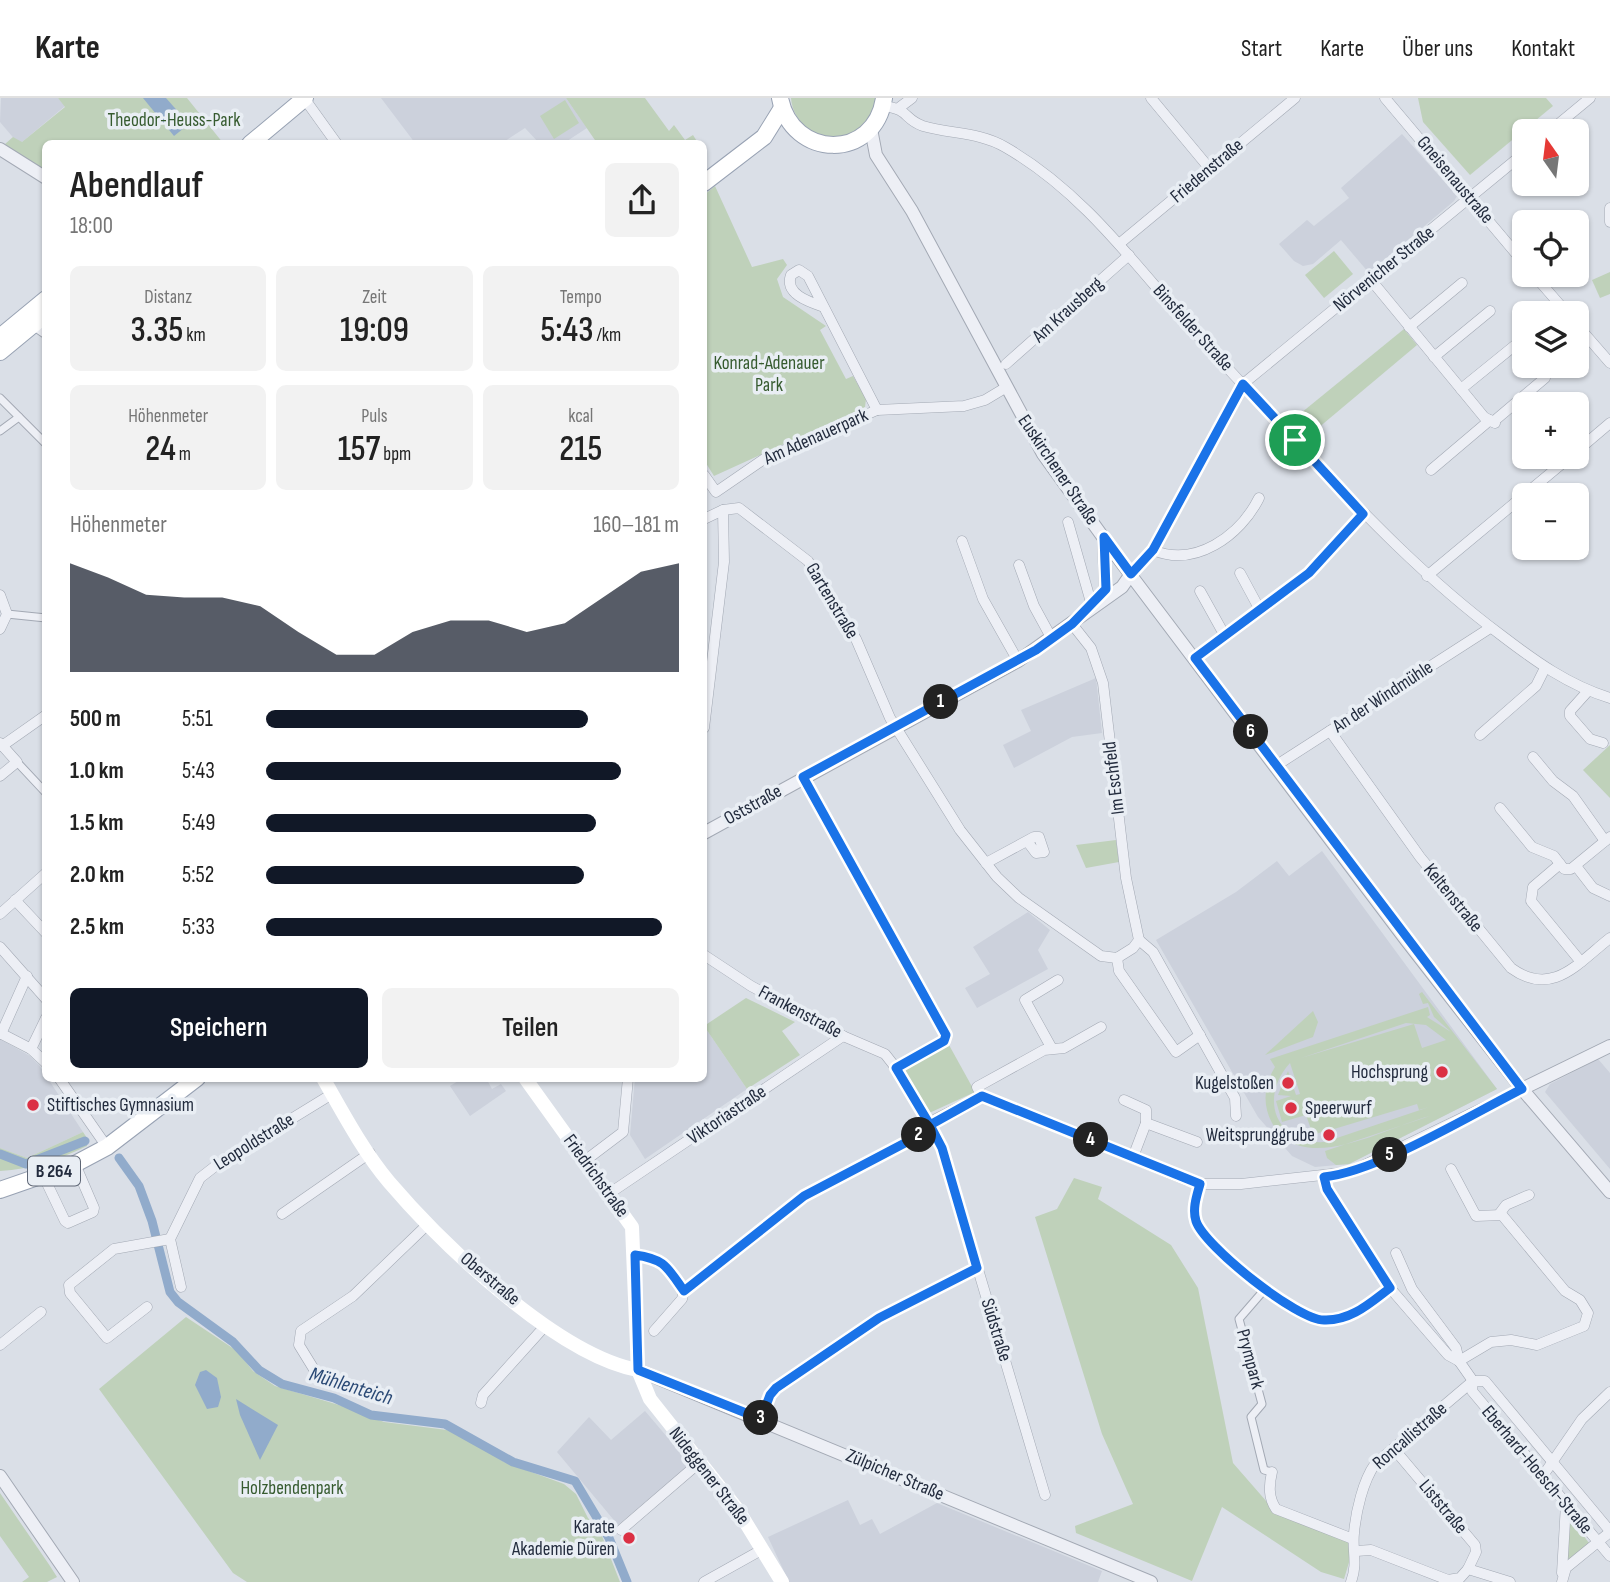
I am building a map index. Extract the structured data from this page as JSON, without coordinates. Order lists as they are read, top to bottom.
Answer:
{
  "streets": {
    "main road": [
      "B 264",
      "Friedrichstraße",
      "Oberstraße",
      "Nideggener Straße"
    ],
    "street": [
      "Friedenstraße",
      "Gneisenaustraße",
      "Nörvenicher Straße",
      "Am Krausberg",
      "Binsfelder Straße",
      "Am Adenauerpark",
      "Euskirchener Straße",
      "Gartenstraße",
      "An der Windmühle",
      "Im Eschfeld",
      "Oststraße",
      "Keltenstraße",
      "Frankenstraße",
      "Viktoriastraße",
      "Leopoldstraße",
      "Südstraße",
      "Prympark",
      "Roncallistraße",
      "Eberhard-Hoesch-Straße",
      "Zülpicher Straße",
      "Liststraße"
    ]
  },
  "crossings": [
    ["Friedenstraße", "Binsfelder Straße"],
    ["Gneisenaustraße", "Nörvenicher Straße"],
    ["Nörvenicher Straße", "Binsfelder Straße"],
    ["Am Krausberg", "Binsfelder Straße"],
    ["Binsfelder Straße", "An der Windmühle"],
    ["Am Adenauerpark", "Euskirchener Straße"],
    ["Euskirchener Straße", "An der Windmühle"],
    ["Euskirchener Straße", "Oststraße"],
    ["Gartenstraße", "Oststraße"],
    ["An der Windmühle", "Keltenstraße"],
    ["Im Eschfeld", "Oststraße"],
    ["Frankenstraße", "Viktoriastraße"],
    ["Frankenstraße", "Südstraße"],
    ["Viktoriastraße", "Friedrichstraße"],
    ["Leopoldstraße", "Oberstraße"],
    ["Friedrichstraße", "Oberstraße"],
    ["Friedrichstraße", "Zülpicher Straße"],
    ["Friedrichstraße", "Nideggener Straße"],
    ["Oberstraße", "Zülpicher Straße"],
    ["Oberstraße", "Nideggener Straße"],
    ["Prympark", "Roncallistraße"],
    ["Roncallistraße", "Eberhard-Hoesch-Straße"],
    ["Roncallistraße", "Liststraße"],
    ["Zülpicher Straße", "Nideggener Straße"]
  ],
  "water": ["Mühlenteich"],
  "parks": ["Theodor-Heuss-Park", "Konrad-Adenauer Park", "Holzbendenpark"],
  "places": [
    "Hochsprung",
    "Kugelstoßen",
    "Stiftisches Gymnasium",
    "Speerwurf",
    "Weitsprunggrube",
    "Karate Akademie Düren"
  ],
  "north": "top",
  "page": {
    "header": "Karte",
    "nav": [
      "Start",
      "Karte",
      "Über uns",
      "Kontakt"
    ],
    "map_buttons": ["+", "−"],
    "heading": ["Abendlauf", "18:00"],
    "stats": [
      ["Distanz", "3.35 km"],
      ["Zeit", "19:09"],
      ["Tempo", "5:43 /km"],
      ["Höhenmeter", "24 m"],
      ["Puls", "157 bpm"],
      ["kcal", "215"]
    ],
    "chart": ["Höhenmeter", "160–181 m"],
    "pins": [
      "1",
      "6",
      "2",
      "4",
      "5",
      "3"
    ],
    "list": [
      {
        "name": "500 m",
        "note": "5:51"
      },
      {
        "name": "1.0 km",
        "note": "5:43"
      },
      {
        "name": "1.5 km",
        "note": "5:49"
      },
      {
        "name": "2.0 km",
        "note": "5:52"
      },
      {
        "name": "2.5 km",
        "note": "5:33"
      }
    ],
    "buttons": ["Speichern", "Teilen"]
  }
}
